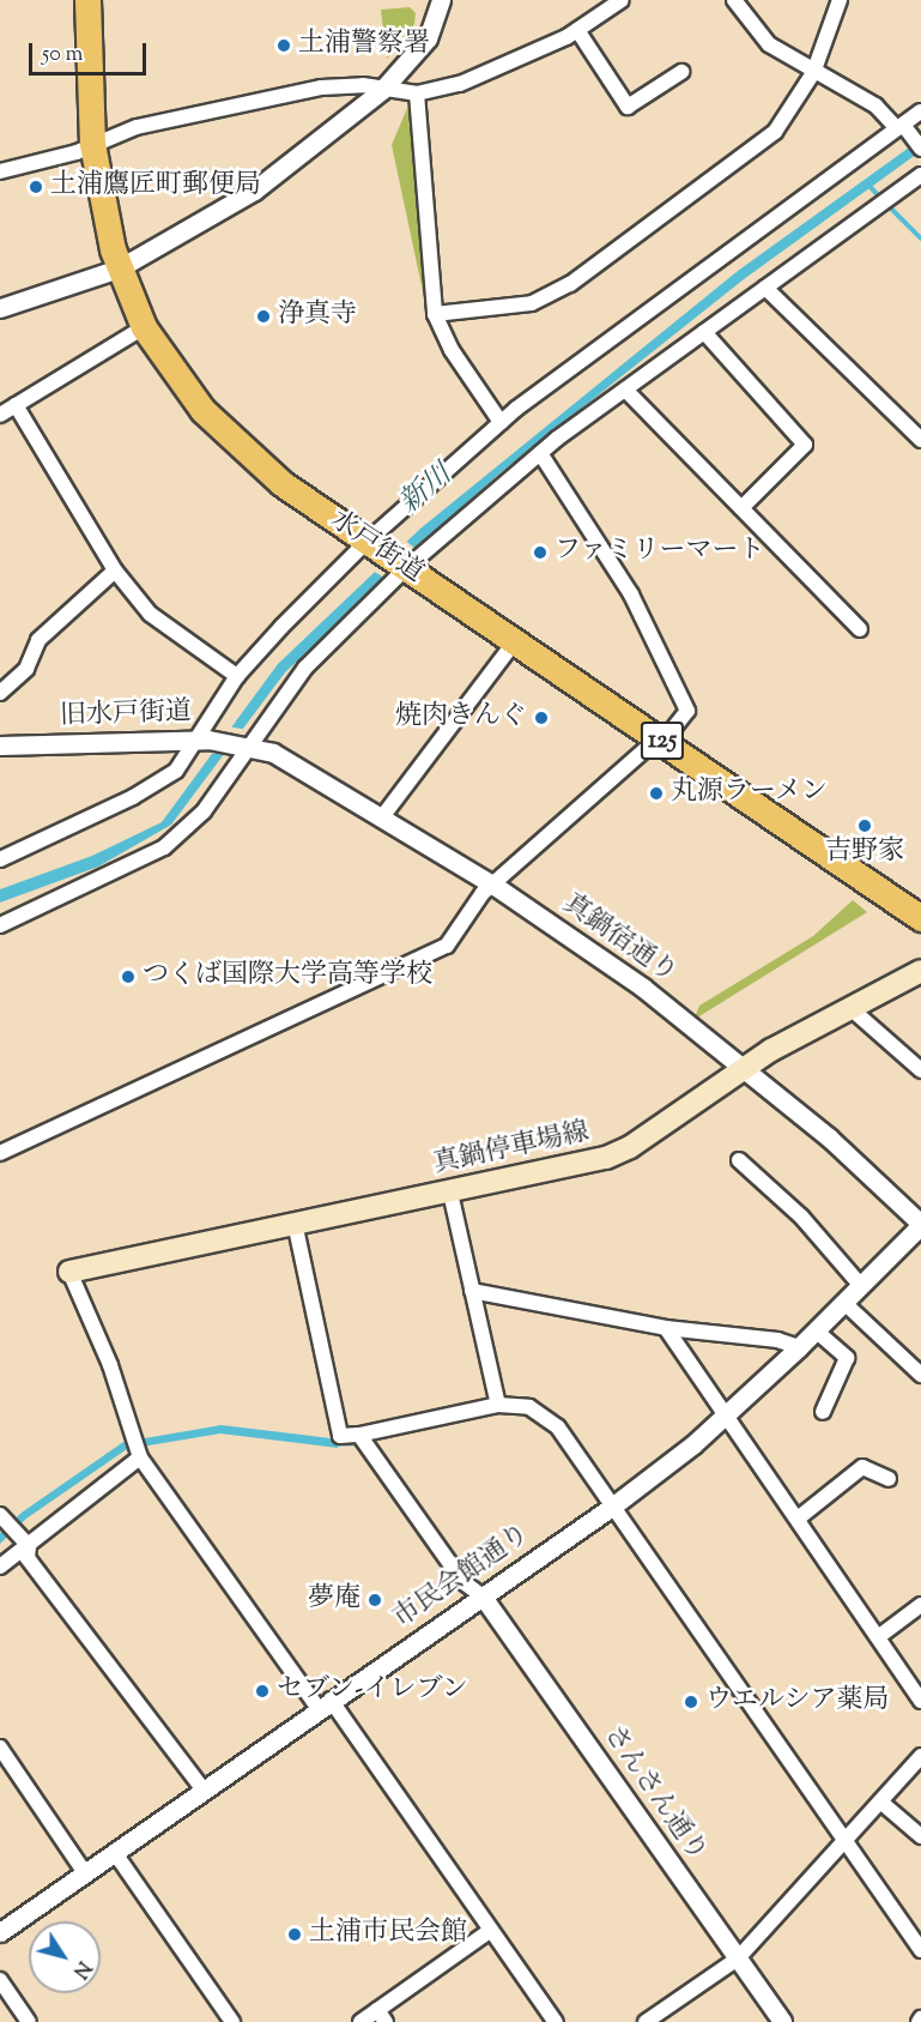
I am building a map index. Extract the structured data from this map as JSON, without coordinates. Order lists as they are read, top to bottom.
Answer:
{
  "streets": {
    "highway": ["水戸街道", "125"],
    "main road": ["真鍋停車場線"],
    "street": [
      "旧水戸街道",
      "真鍋宿通り",
      "市民会館通り",
      "さんさん通り"
    ]
  },
  "crossings": [
    ["旧水戸街道", "真鍋宿通り"],
    ["真鍋宿通り", "真鍋停車場線"],
    ["真鍋宿通り", "市民会館通り"],
    ["市民会館通り", "さんさん通り"]
  ],
  "water": ["新川"],
  "places": [
    "土浦警察署",
    "土浦鷹匠町郵便局",
    "浄真寺",
    "ファミリーマート",
    "焼肉きんぐ",
    "丸源ラーメン",
    "吉野家",
    "つくば国際大学高等学校",
    "夢庵",
    "セブン-イレブン",
    "ウエルシア薬局",
    "土浦市民会館"
  ],
  "scale_bar": "50 m",
  "north": "bottom right"
}
